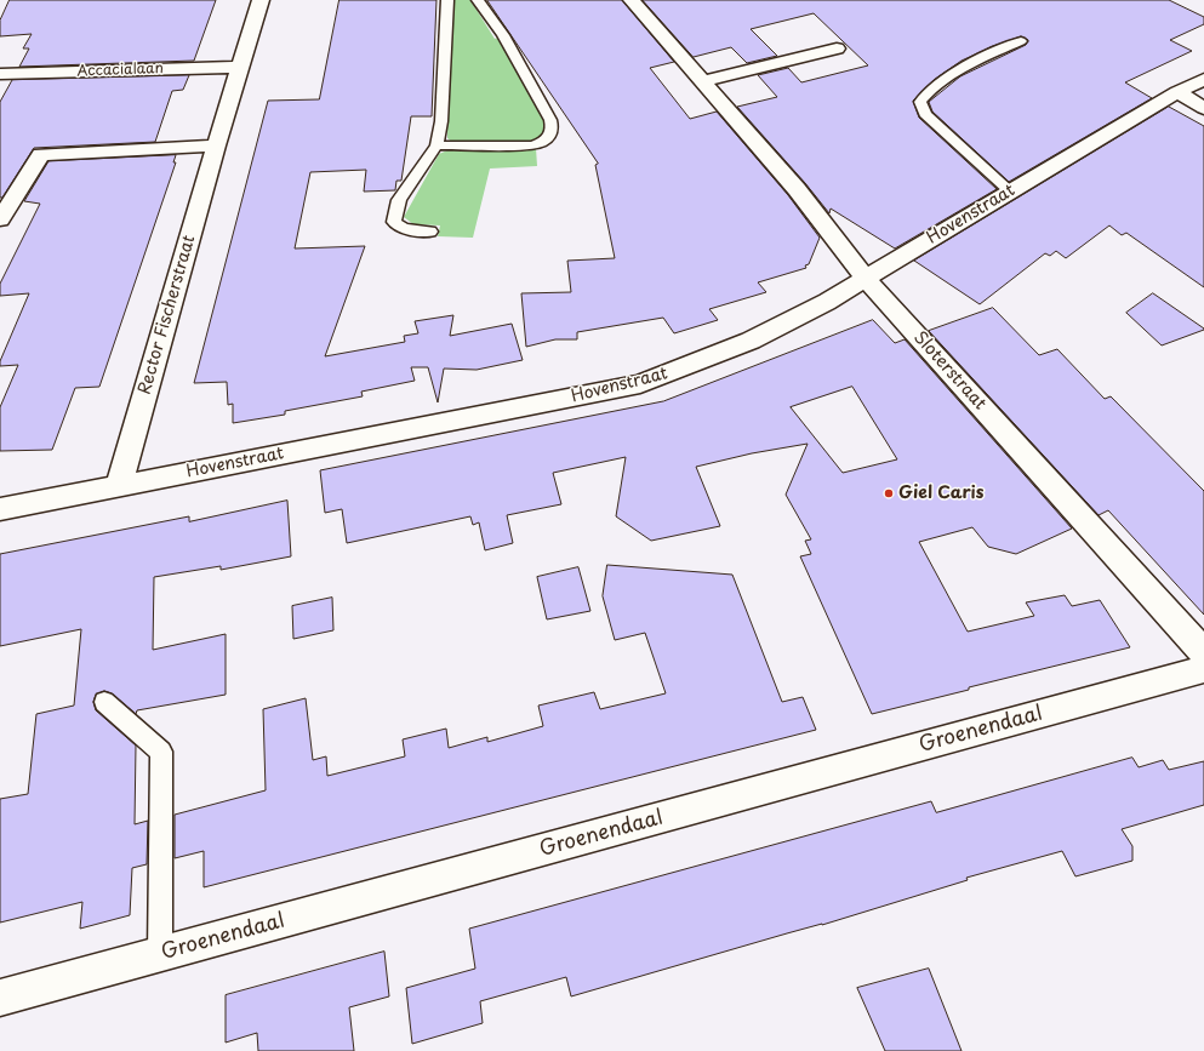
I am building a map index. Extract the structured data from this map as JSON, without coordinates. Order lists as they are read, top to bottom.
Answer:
{
  "streets": {
    "street": [
      "Accacialaan",
      "Hovenstraat",
      "Rector Fischerstraat",
      "Sloterstraat",
      "Groenendaal"
    ]
  },
  "crossings": [
    ["Accacialaan", "Rector Fischerstraat"],
    ["Hovenstraat", "Rector Fischerstraat"],
    ["Hovenstraat", "Sloterstraat"]
  ],
  "places": ["Giel Caris"]
}
